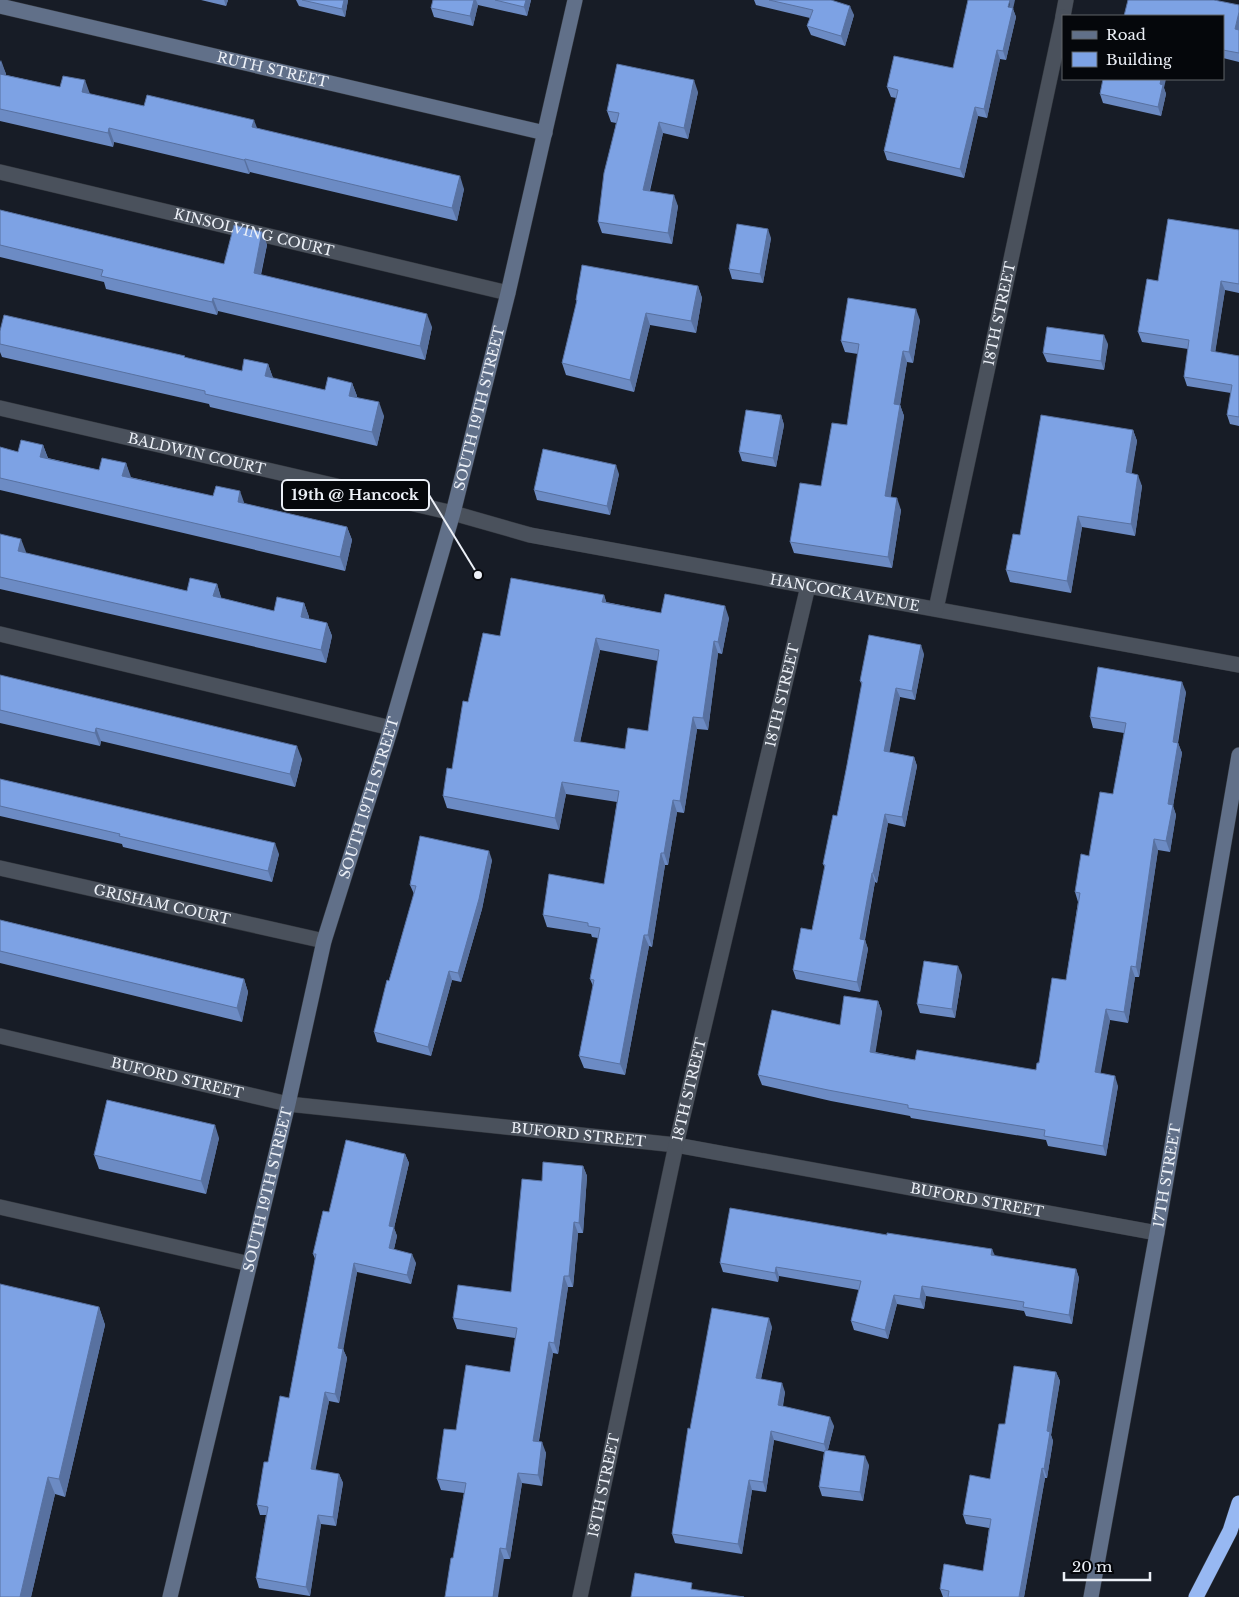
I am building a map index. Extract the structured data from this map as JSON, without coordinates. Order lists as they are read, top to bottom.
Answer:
{
  "streets": {
    "street": [
      "RUTH STREET",
      "KINSOLVING COURT",
      "18TH STREET",
      "SOUTH 19TH STREET",
      "BALDWIN COURT",
      "HANCOCK AVENUE",
      "GRISHAM COURT",
      "BUFORD STREET",
      "17TH STREET"
    ]
  },
  "crossings": [
    ["RUTH STREET", "SOUTH 19TH STREET"],
    ["KINSOLVING COURT", "SOUTH 19TH STREET"],
    ["18TH STREET", "HANCOCK AVENUE"],
    ["18TH STREET", "BUFORD STREET"],
    ["SOUTH 19TH STREET", "BALDWIN COURT"],
    ["SOUTH 19TH STREET", "HANCOCK AVENUE"],
    ["SOUTH 19TH STREET", "GRISHAM COURT"],
    ["SOUTH 19TH STREET", "BUFORD STREET"],
    ["BALDWIN COURT", "HANCOCK AVENUE"],
    ["BUFORD STREET", "17TH STREET"]
  ],
  "places": ["19th @ Hancock"],
  "legend": ["Road", "Building"],
  "scale_bar": "20 m"
}
